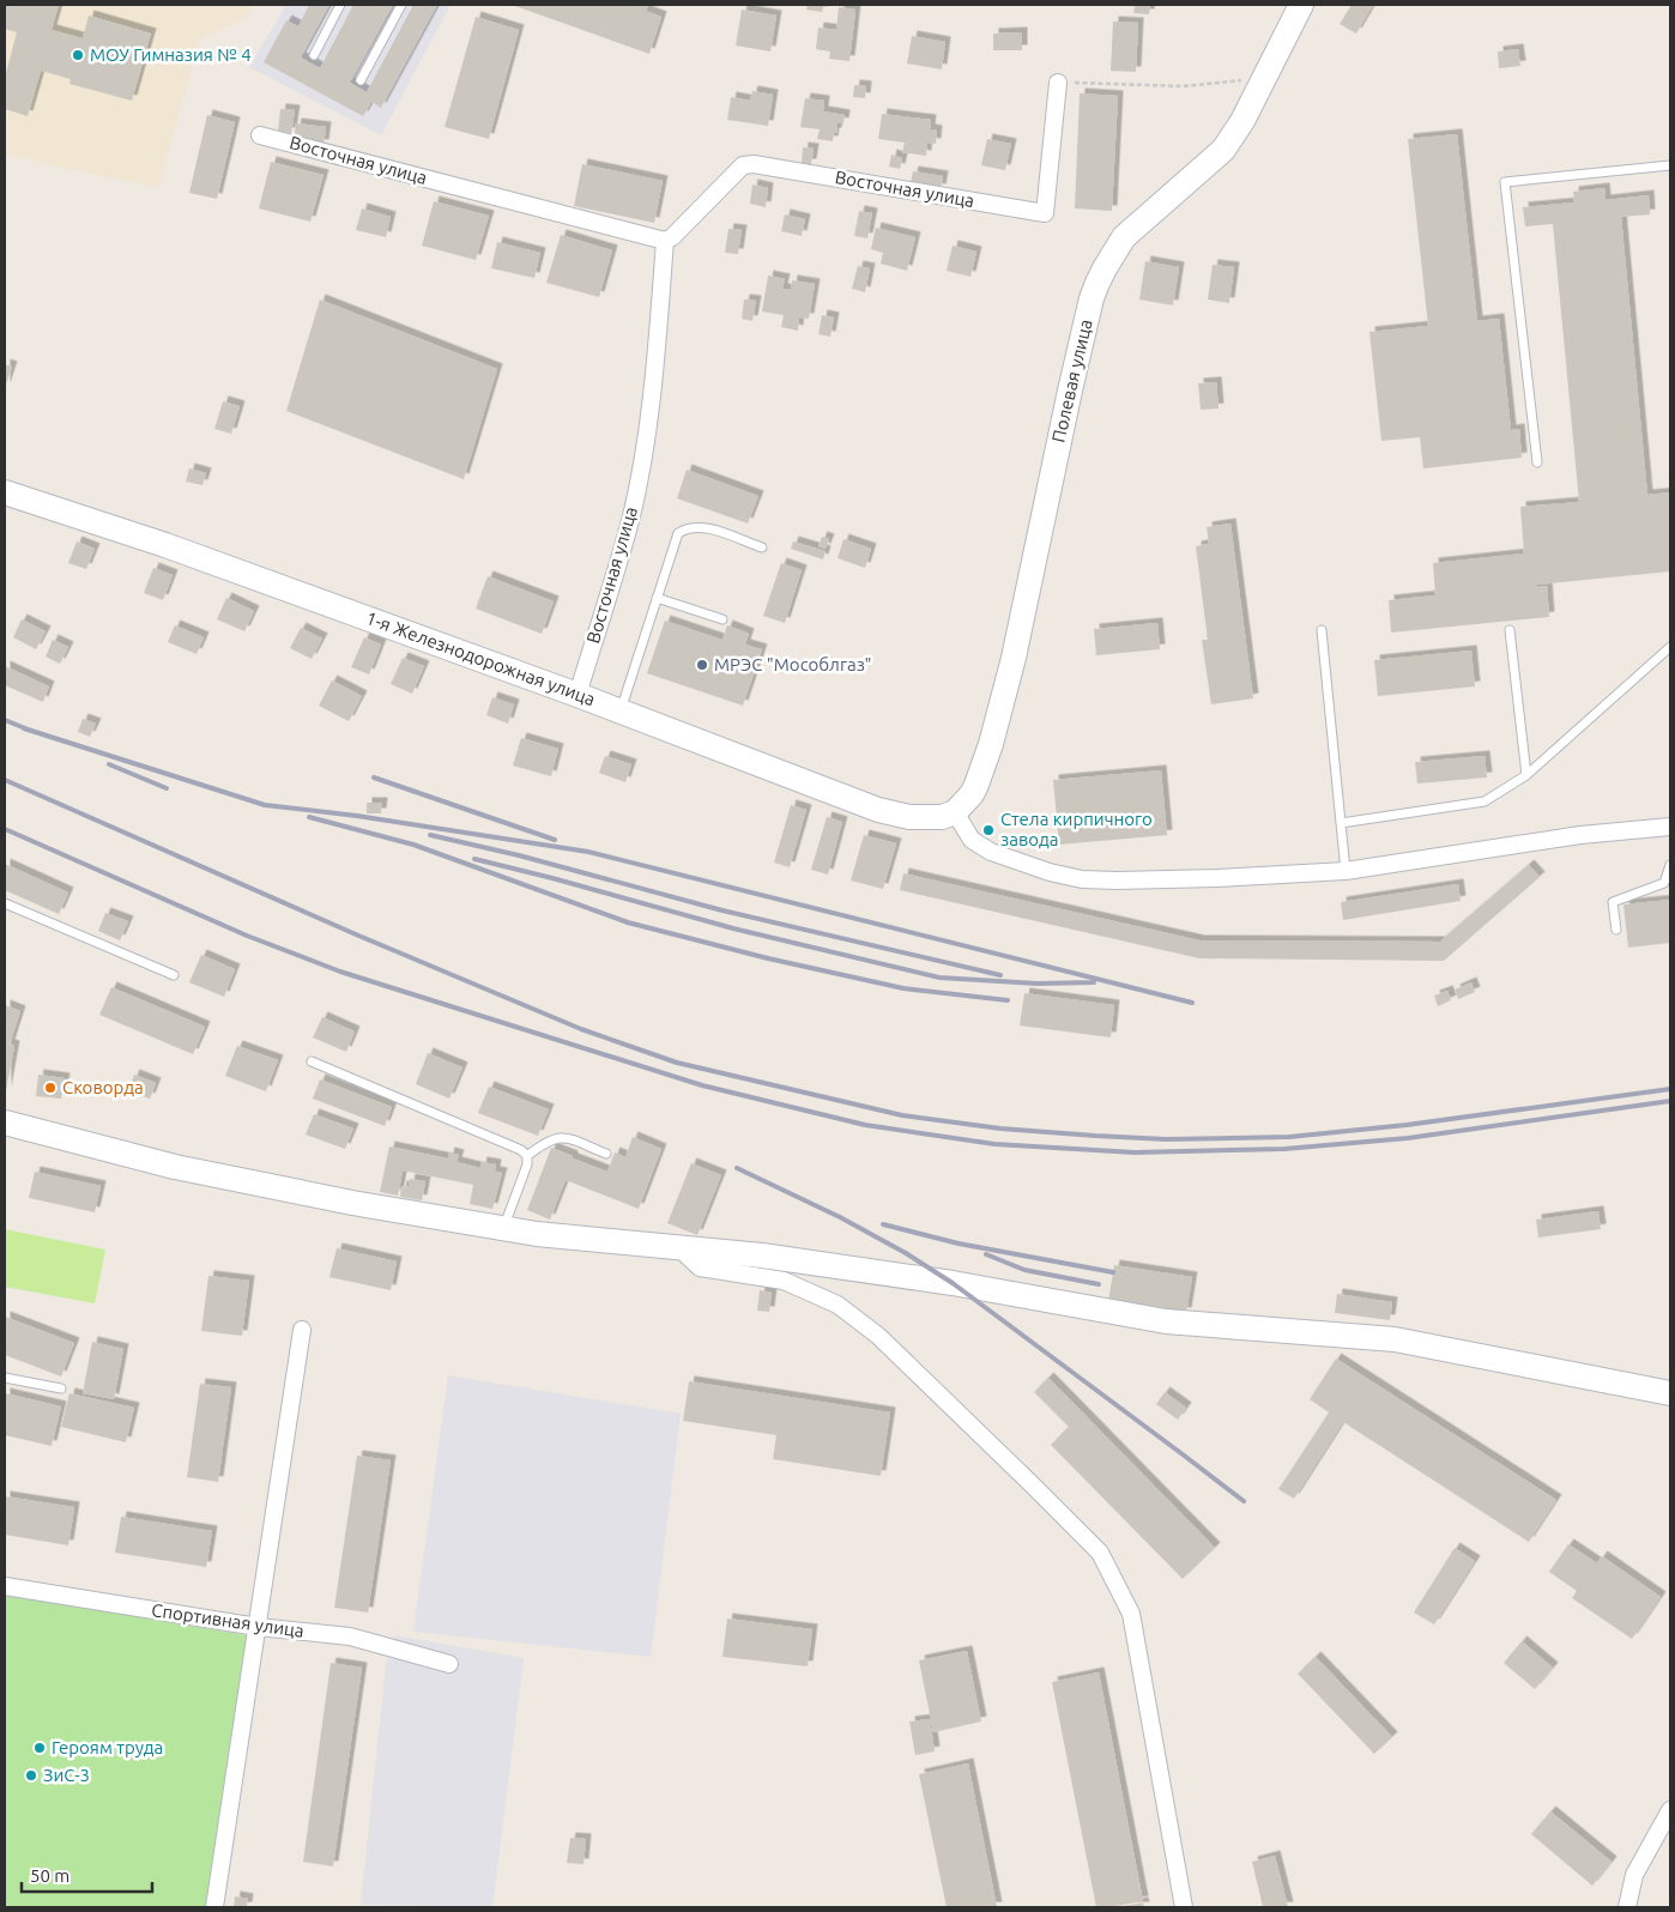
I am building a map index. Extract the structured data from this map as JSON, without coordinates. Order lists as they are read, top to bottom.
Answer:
{
  "streets": {
    "main road": ["Полевая улица", "1-я Железнодорожная улица"],
    "street": ["Восточная улица", "Спортивная улица"]
  },
  "crossings": [
    ["Восточная улица", "1-я Железнодорожная улица"],
    ["Полевая улица", "1-я Железнодорожная улица"]
  ],
  "places": [
    "МОУ Гимназия № 4",
    "МРЭС \"Мособлгаз\"",
    "Стела кирпичного завода",
    "Сковорда",
    "Героям труда",
    "ЗиС-3"
  ],
  "scale_bar": "50 m"
}
